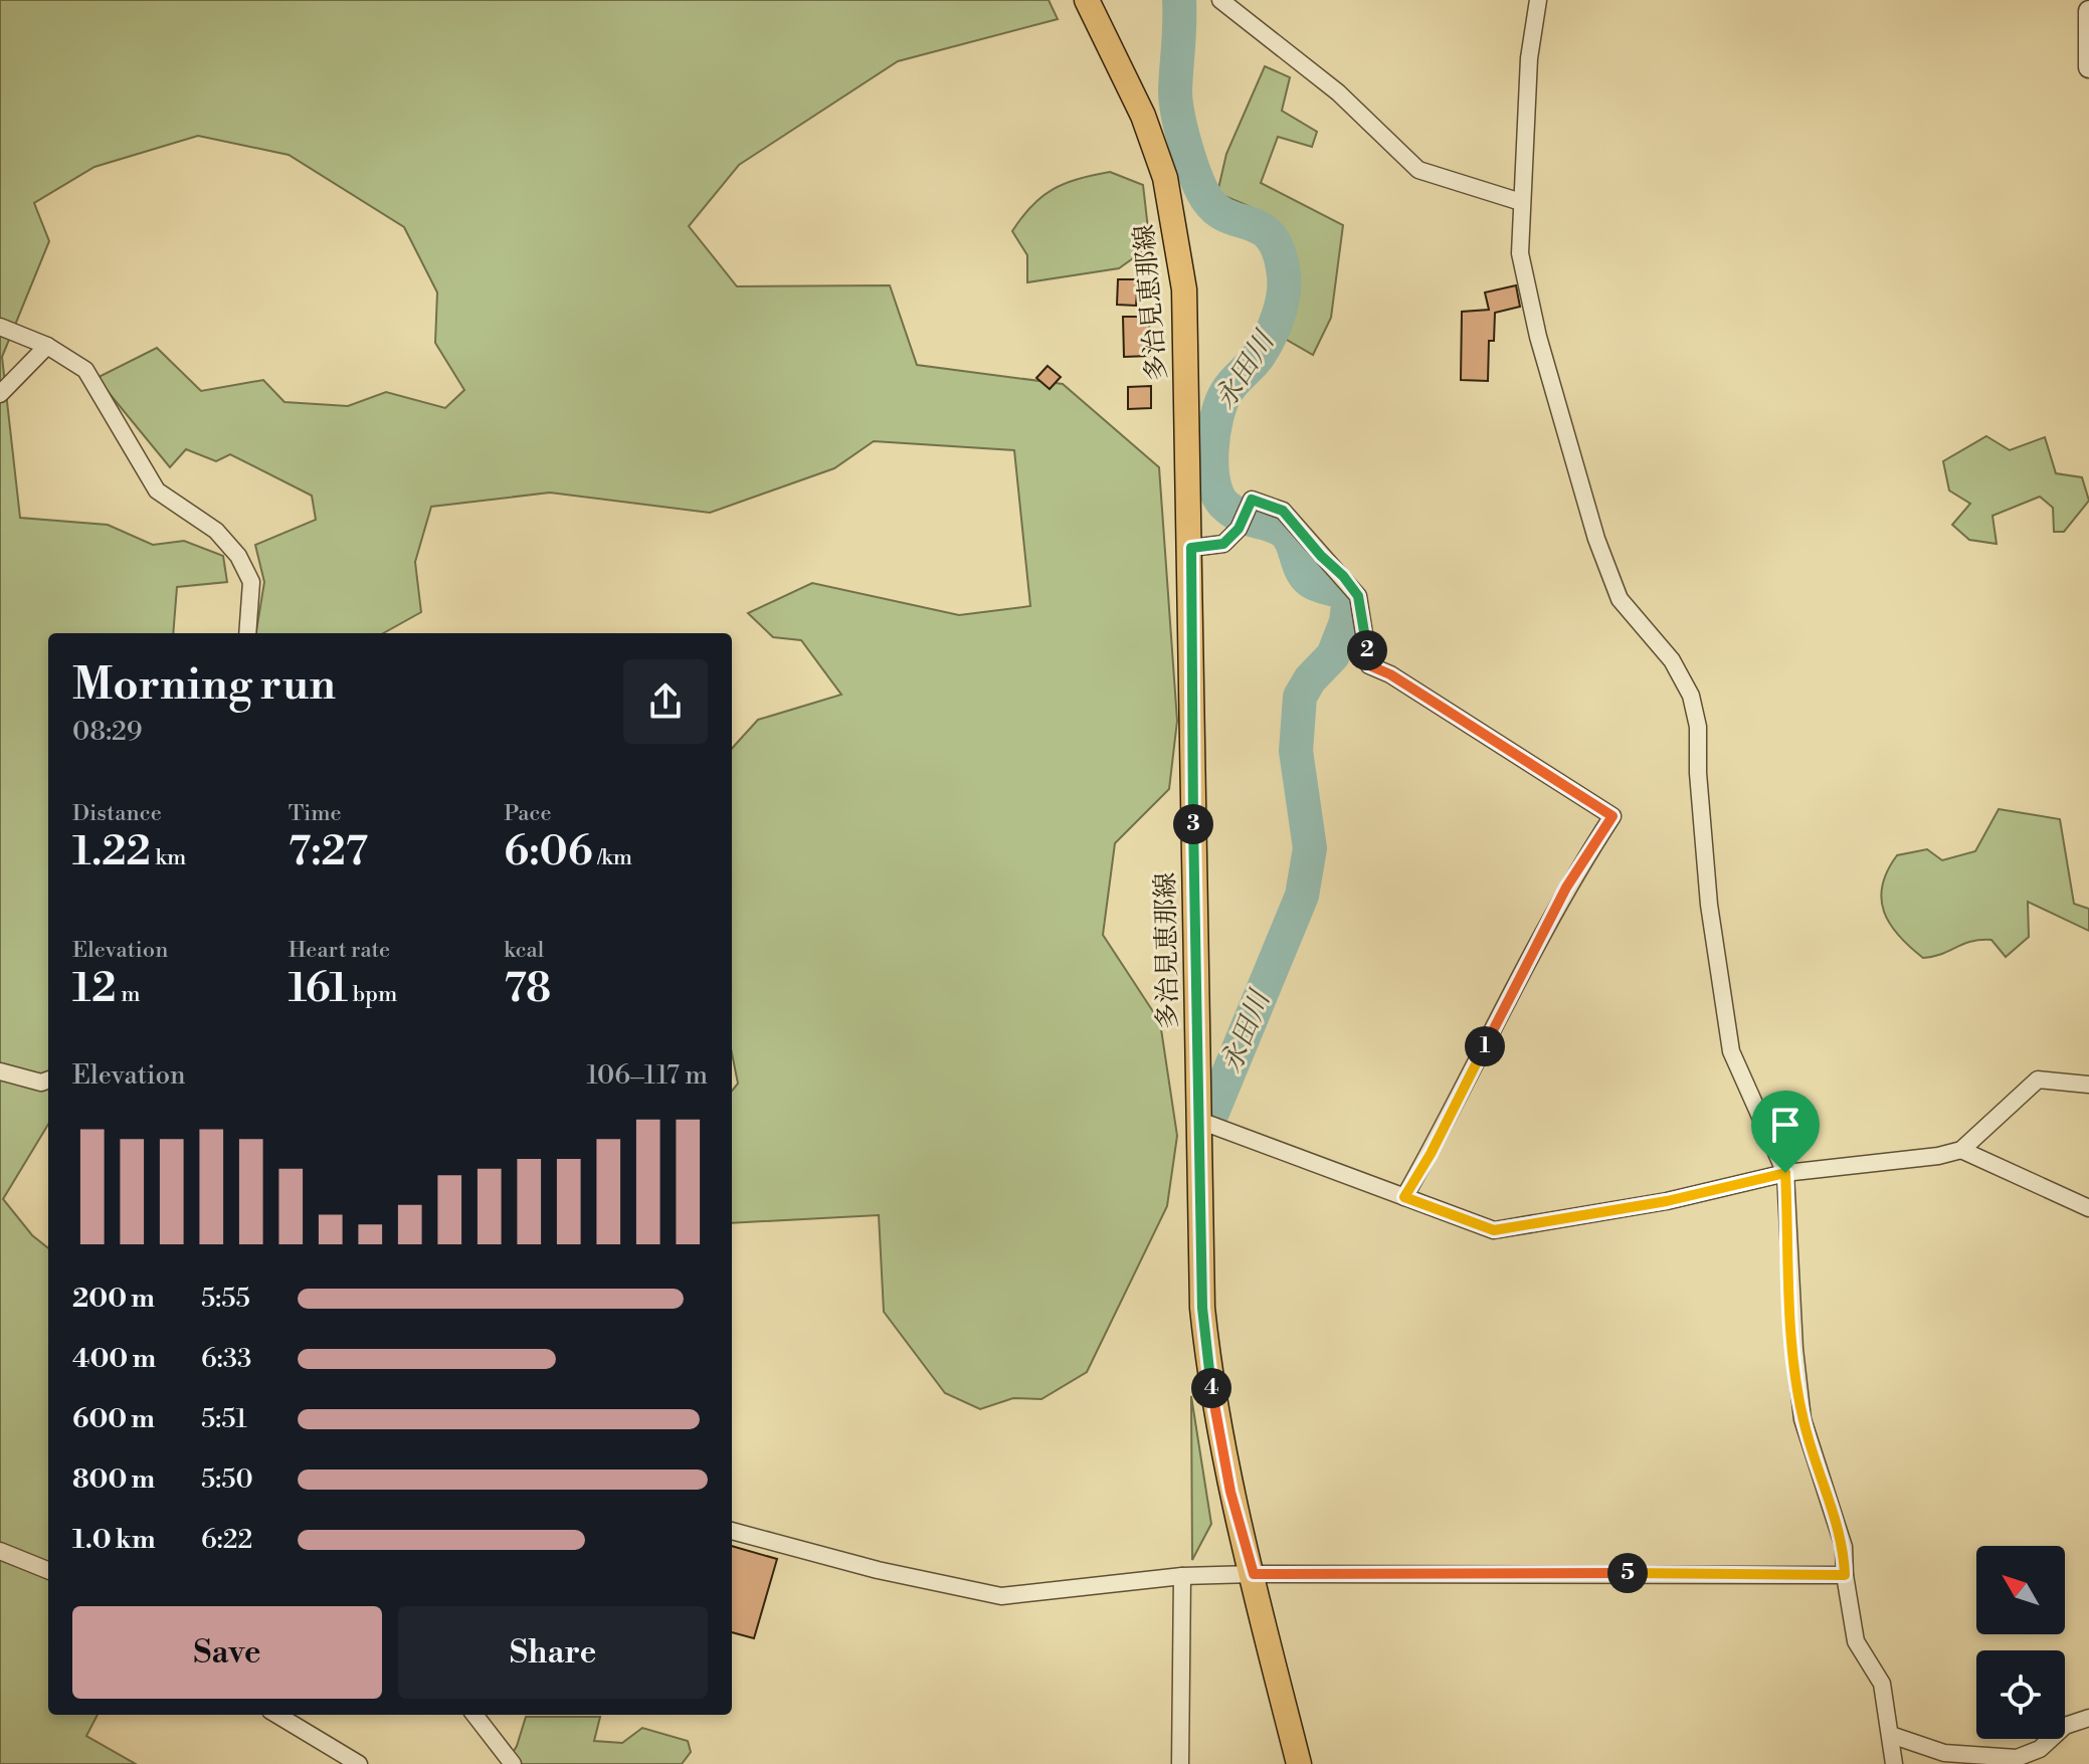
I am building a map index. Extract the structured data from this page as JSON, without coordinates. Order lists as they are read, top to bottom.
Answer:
{
  "streets": {
    "main road": ["多治見恵那線"]
  },
  "water": ["永田川"],
  "north": "top left",
  "page": {
    "pins": [
      "2",
      "3",
      "1",
      "4",
      "5"
    ],
    "heading": ["Morning run", "08:29"],
    "stats": [
      ["Distance", "1.22 km"],
      ["Time", "7:27"],
      ["Pace", "6:06 /km"],
      ["Elevation", "12 m"],
      ["Heart rate", "161 bpm"],
      ["kcal", "78"]
    ],
    "chart": ["Elevation", "106–117 m"],
    "list": [
      {
        "name": "200 m",
        "note": "5:55"
      },
      {
        "name": "400 m",
        "note": "6:33"
      },
      {
        "name": "600 m",
        "note": "5:51"
      },
      {
        "name": "800 m",
        "note": "5:50"
      },
      {
        "name": "1.0 km",
        "note": "6:22"
      }
    ],
    "buttons": ["Save", "Share"]
  }
}
